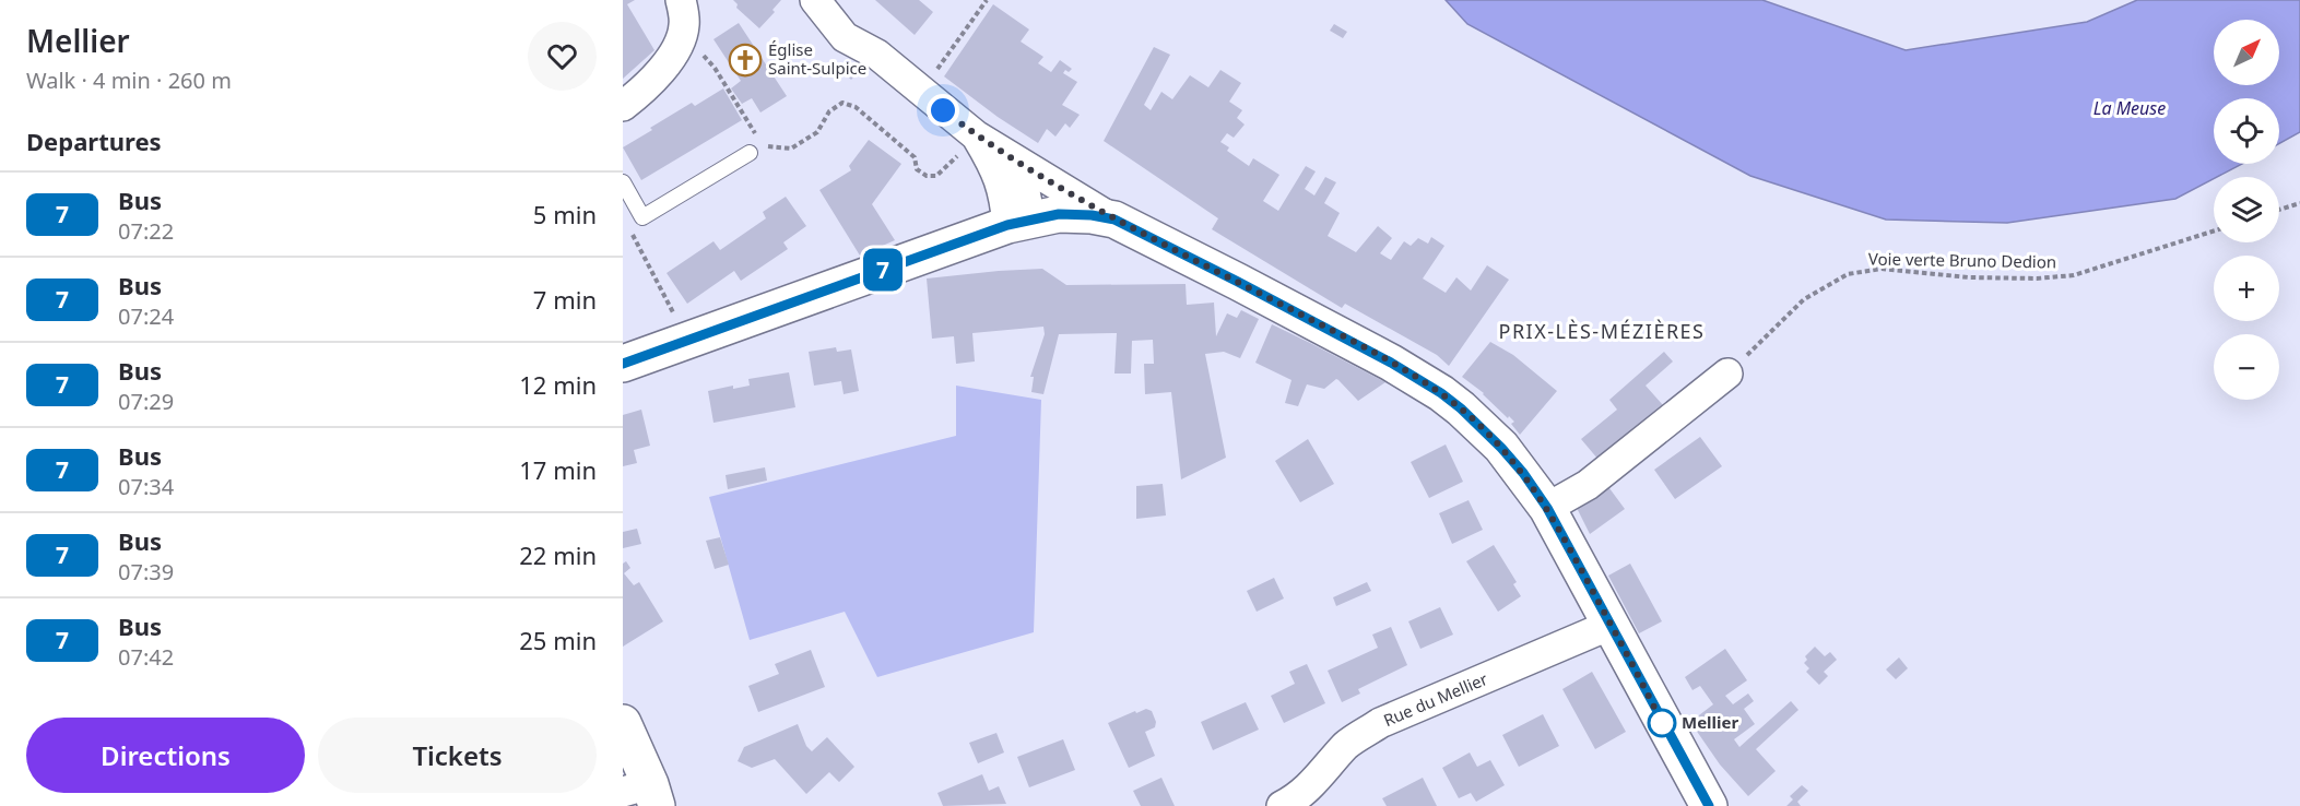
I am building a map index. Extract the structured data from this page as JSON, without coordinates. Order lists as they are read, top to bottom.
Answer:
{
  "streets": {
    "street": ["Rue du Mellier"],
    "path": ["Voie verte Bruno Dedion"]
  },
  "districts": ["PRIX-LÈS-MÉZIÈRES"],
  "water": ["La Meuse"],
  "places": {
    "church": ["Église Saint-Sulpice"],
    "other": ["Mellier"]
  },
  "lines": ["bus line 7"],
  "north": "top right",
  "page": {
    "heading": [
      ["Mellier", "Walk · 4 min · 260 m"],
      "Departures"
    ],
    "on_map": "7",
    "map_buttons": ["+", "−"],
    "list": [
      {
        "mark": "7",
        "name": "Bus",
        "note": "07:22",
        "value": "5 min"
      },
      {
        "mark": "7",
        "name": "Bus",
        "note": "07:24",
        "value": "7 min"
      },
      {
        "mark": "7",
        "name": "Bus",
        "note": "07:29",
        "value": "12 min"
      },
      {
        "mark": "7",
        "name": "Bus",
        "note": "07:34",
        "value": "17 min"
      },
      {
        "mark": "7",
        "name": "Bus",
        "note": "07:39",
        "value": "22 min"
      },
      {
        "mark": "7",
        "name": "Bus",
        "note": "07:42",
        "value": "25 min"
      }
    ],
    "buttons": ["Directions", "Tickets"]
  }
}
